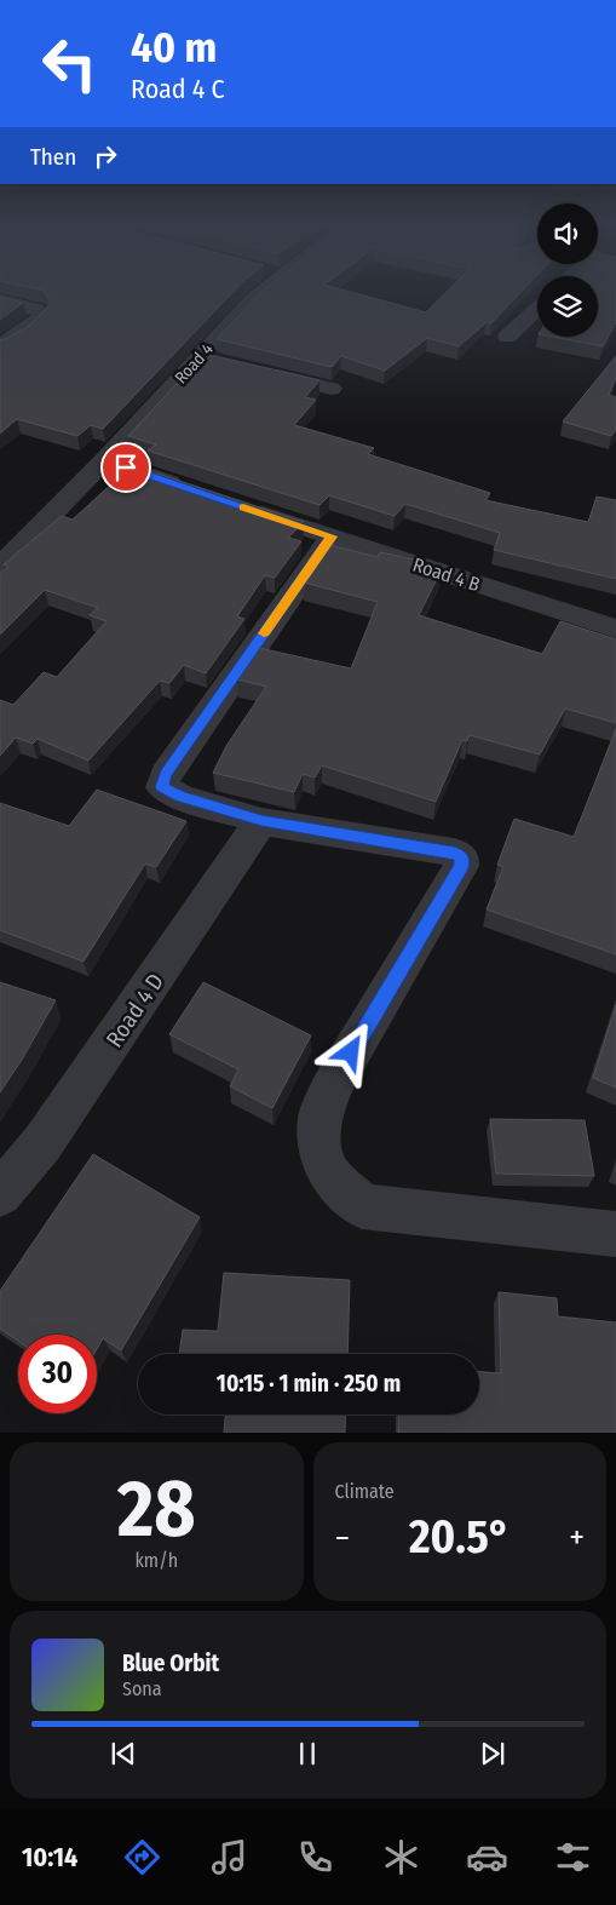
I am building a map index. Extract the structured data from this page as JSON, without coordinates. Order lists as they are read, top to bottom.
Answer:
{
  "streets": {
    "street": ["Road 4", "Road 4 B", "Road 4 D"]
  },
  "page": {
    "turn": ["40 m", "Road 4 C"],
    "then": "Then",
    "limit": "30",
    "trip": "10:15 · 1 min · 250 m",
    "tile": [
      ["28", "km/h"],
      "Climate"
    ],
    "heat": ["−", "20.5°", "+"],
    "song": ["Blue Orbit", "Sona"],
    "tabs": "10:14"
  }
}
